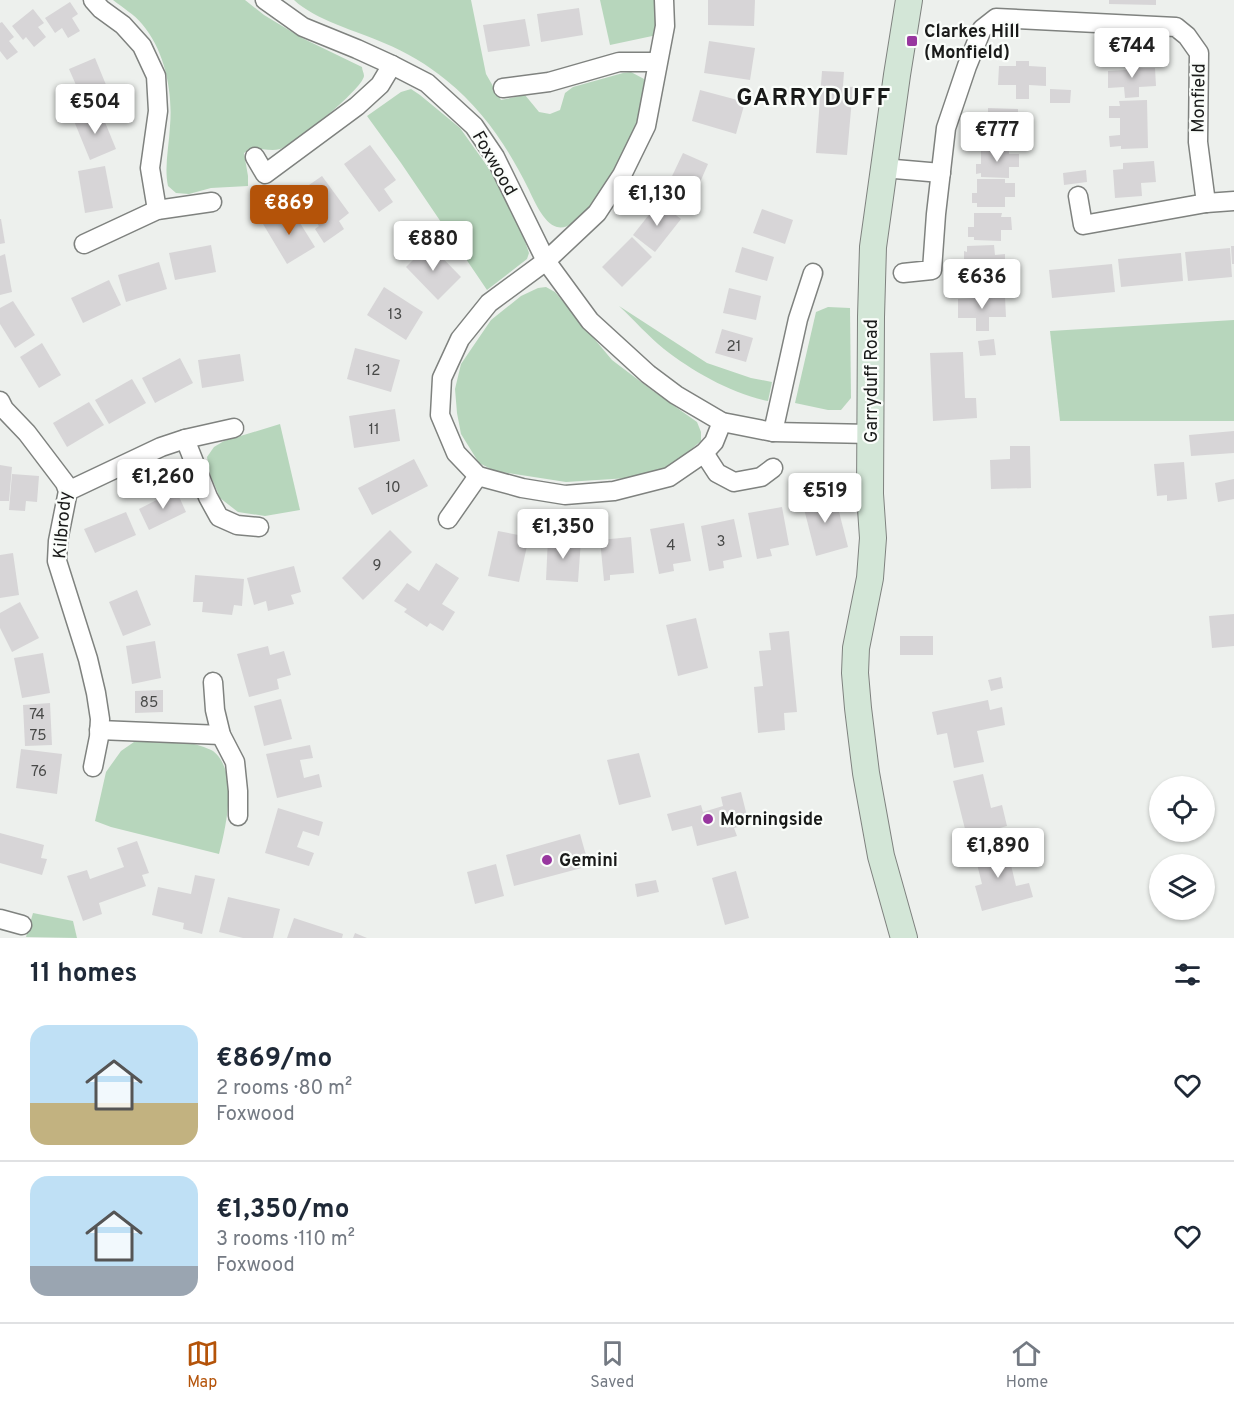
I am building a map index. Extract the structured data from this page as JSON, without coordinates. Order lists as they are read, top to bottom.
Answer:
{
  "streets": {
    "street": [
      "Monfield",
      "Foxwood",
      "Garryduff Road",
      "Kilbrody"
    ]
  },
  "crossings": [
    ["Foxwood", "Garryduff Road"]
  ],
  "districts": ["GARRYDUFF"],
  "places": {
    "transit": ["Clarkes Hill (Monfield)"],
    "other": ["Morningside", "Gemini"]
  },
  "house_numbers": [
    "13",
    "21",
    "12",
    "11",
    "10",
    "3",
    "4",
    "9",
    "85",
    "74",
    "75",
    "76"
  ],
  "page": {
    "price": [
      "€744",
      "€504",
      "€777",
      "€1,130",
      "€869",
      "€880",
      "€636",
      "€1,260",
      "€519",
      "€1,350",
      "€1,890"
    ],
    "heading": "11 homes",
    "list": [
      {
        "name": "€869/mo",
        "note": "2 rooms · 80 m² · Foxwood"
      },
      {
        "name": "€1,350/mo",
        "note": "3 rooms · 110 m² · Foxwood"
      }
    ],
    "tabs": ["Map", "Saved", "Home"]
  }
}
